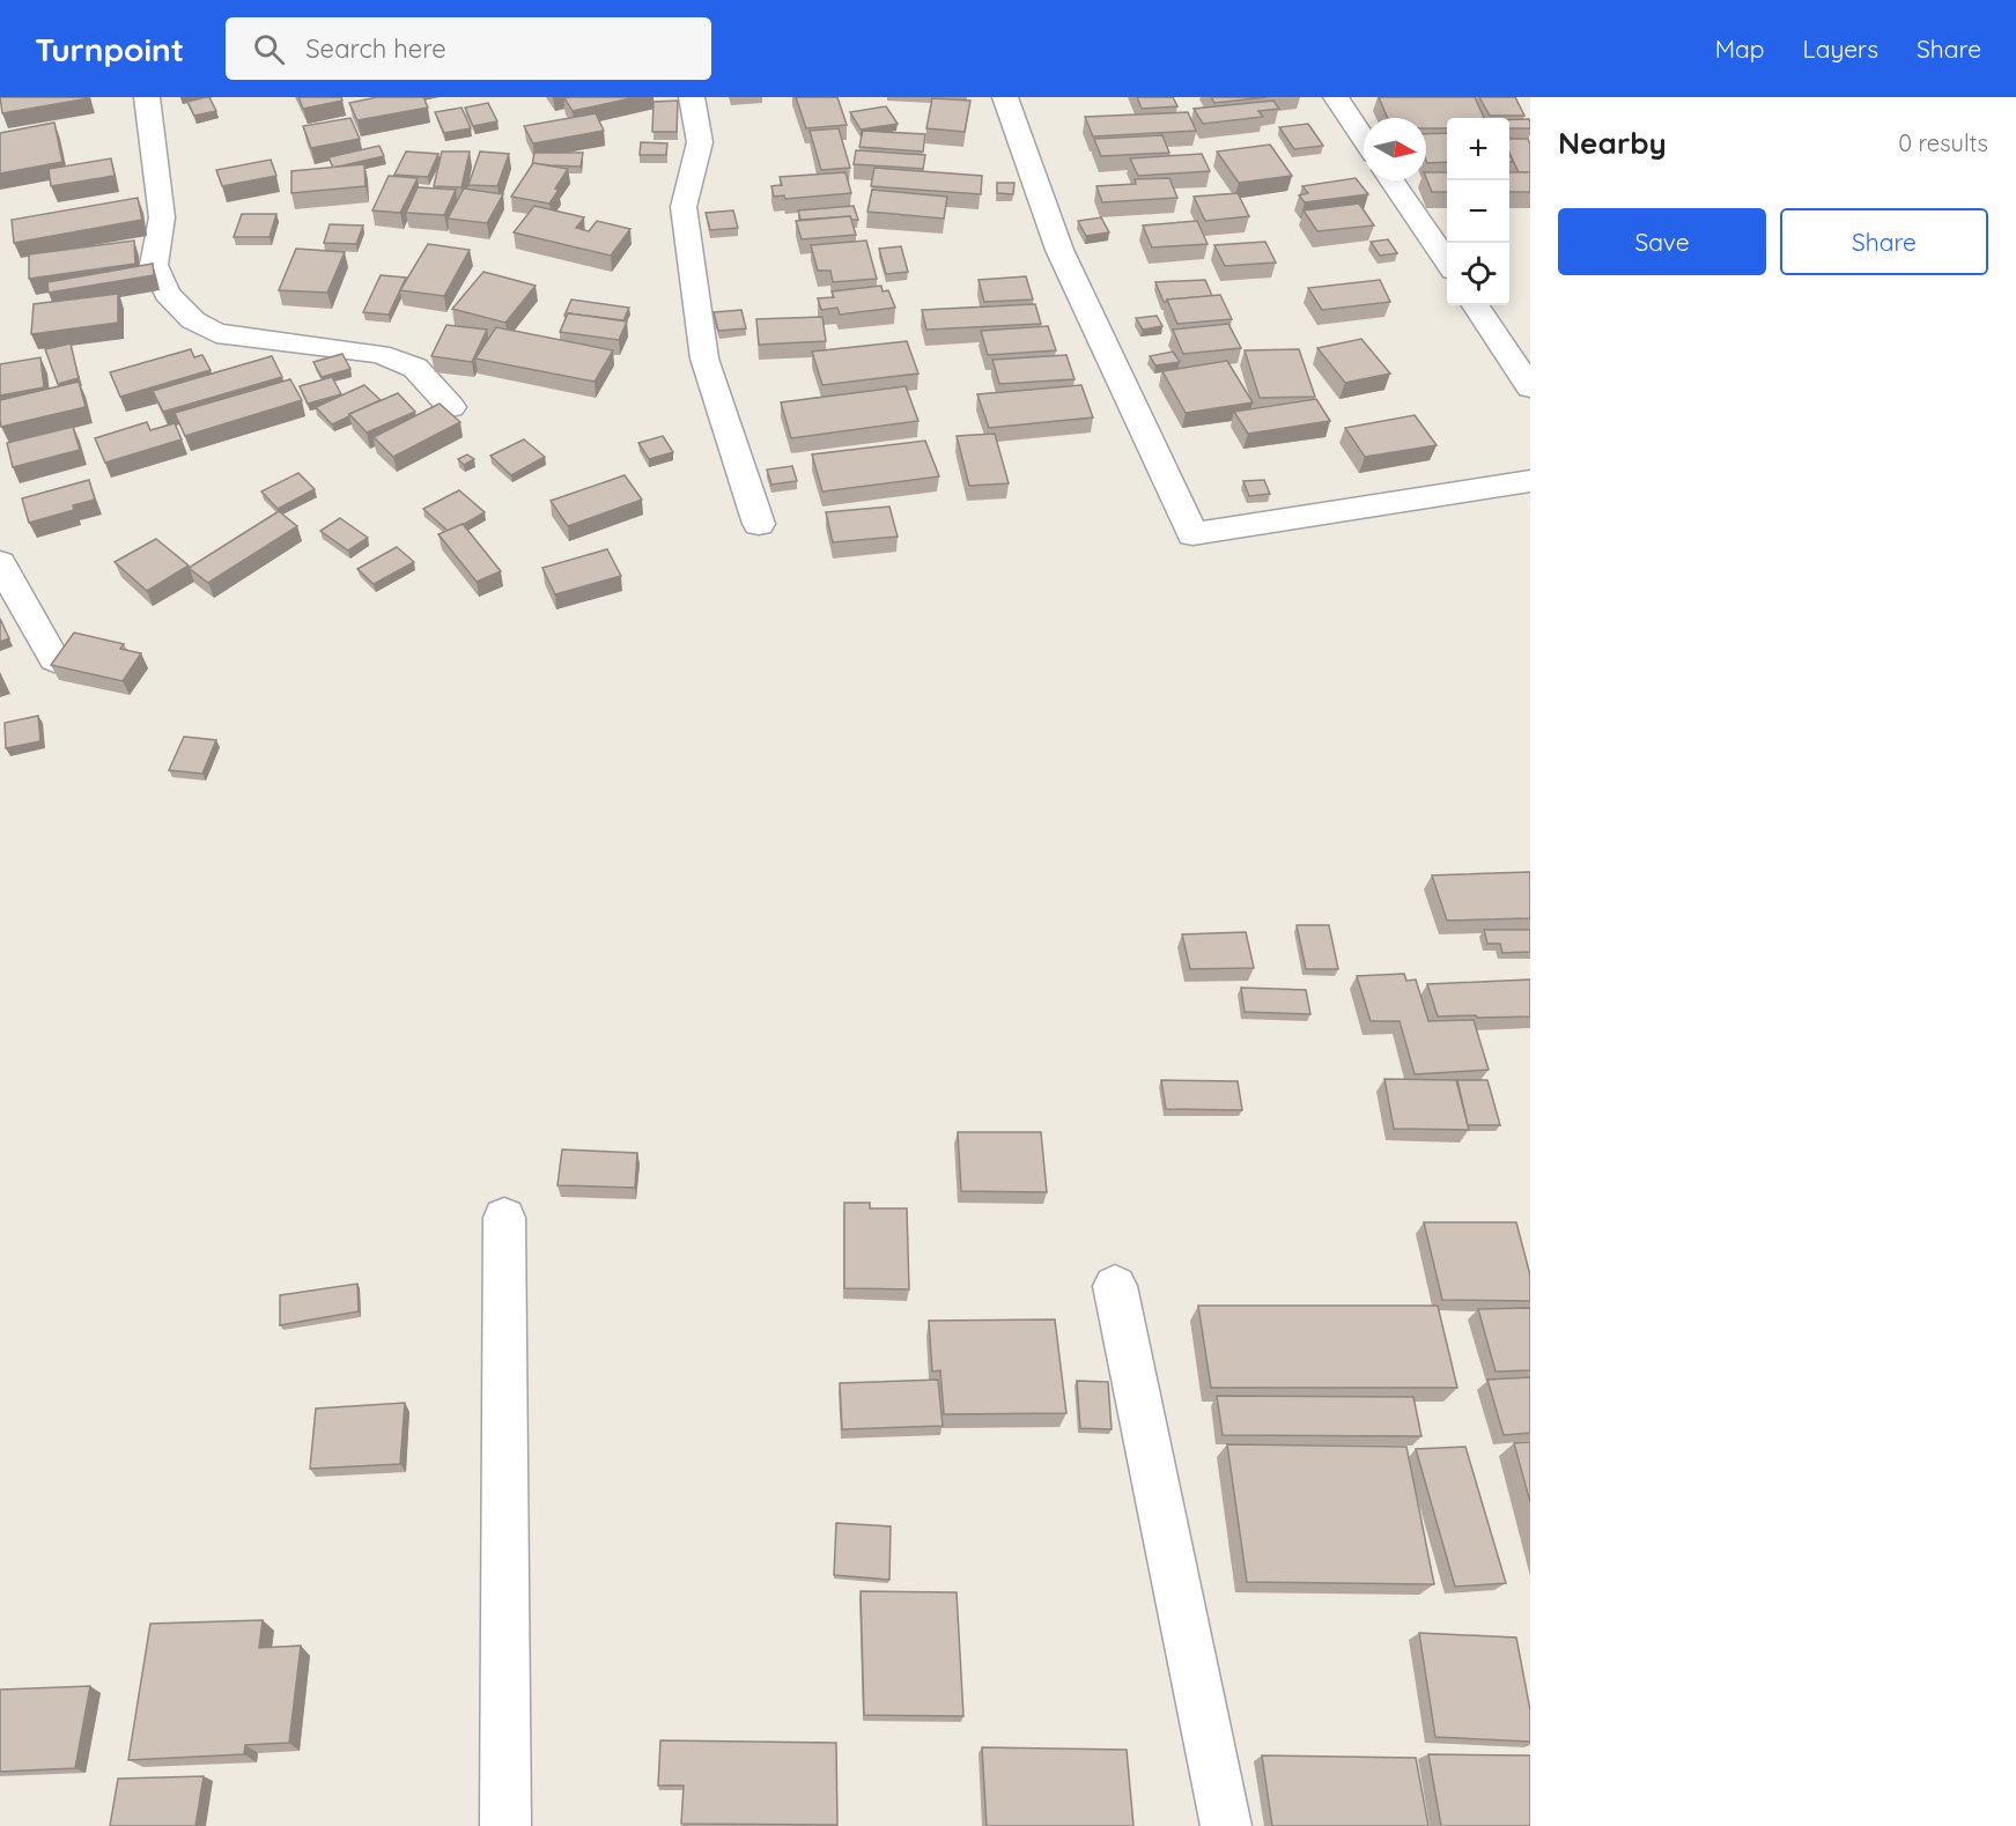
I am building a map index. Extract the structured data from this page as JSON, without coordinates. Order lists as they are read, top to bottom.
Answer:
{
  "north": "right",
  "page": {
    "header": "Turnpoint",
    "search": "Search here",
    "nav": ["Map", "Layers", "Share"],
    "heading": ["Nearby", "0 results"],
    "map_buttons": ["+", "−"],
    "buttons": ["Save", "Share"]
  }
}
